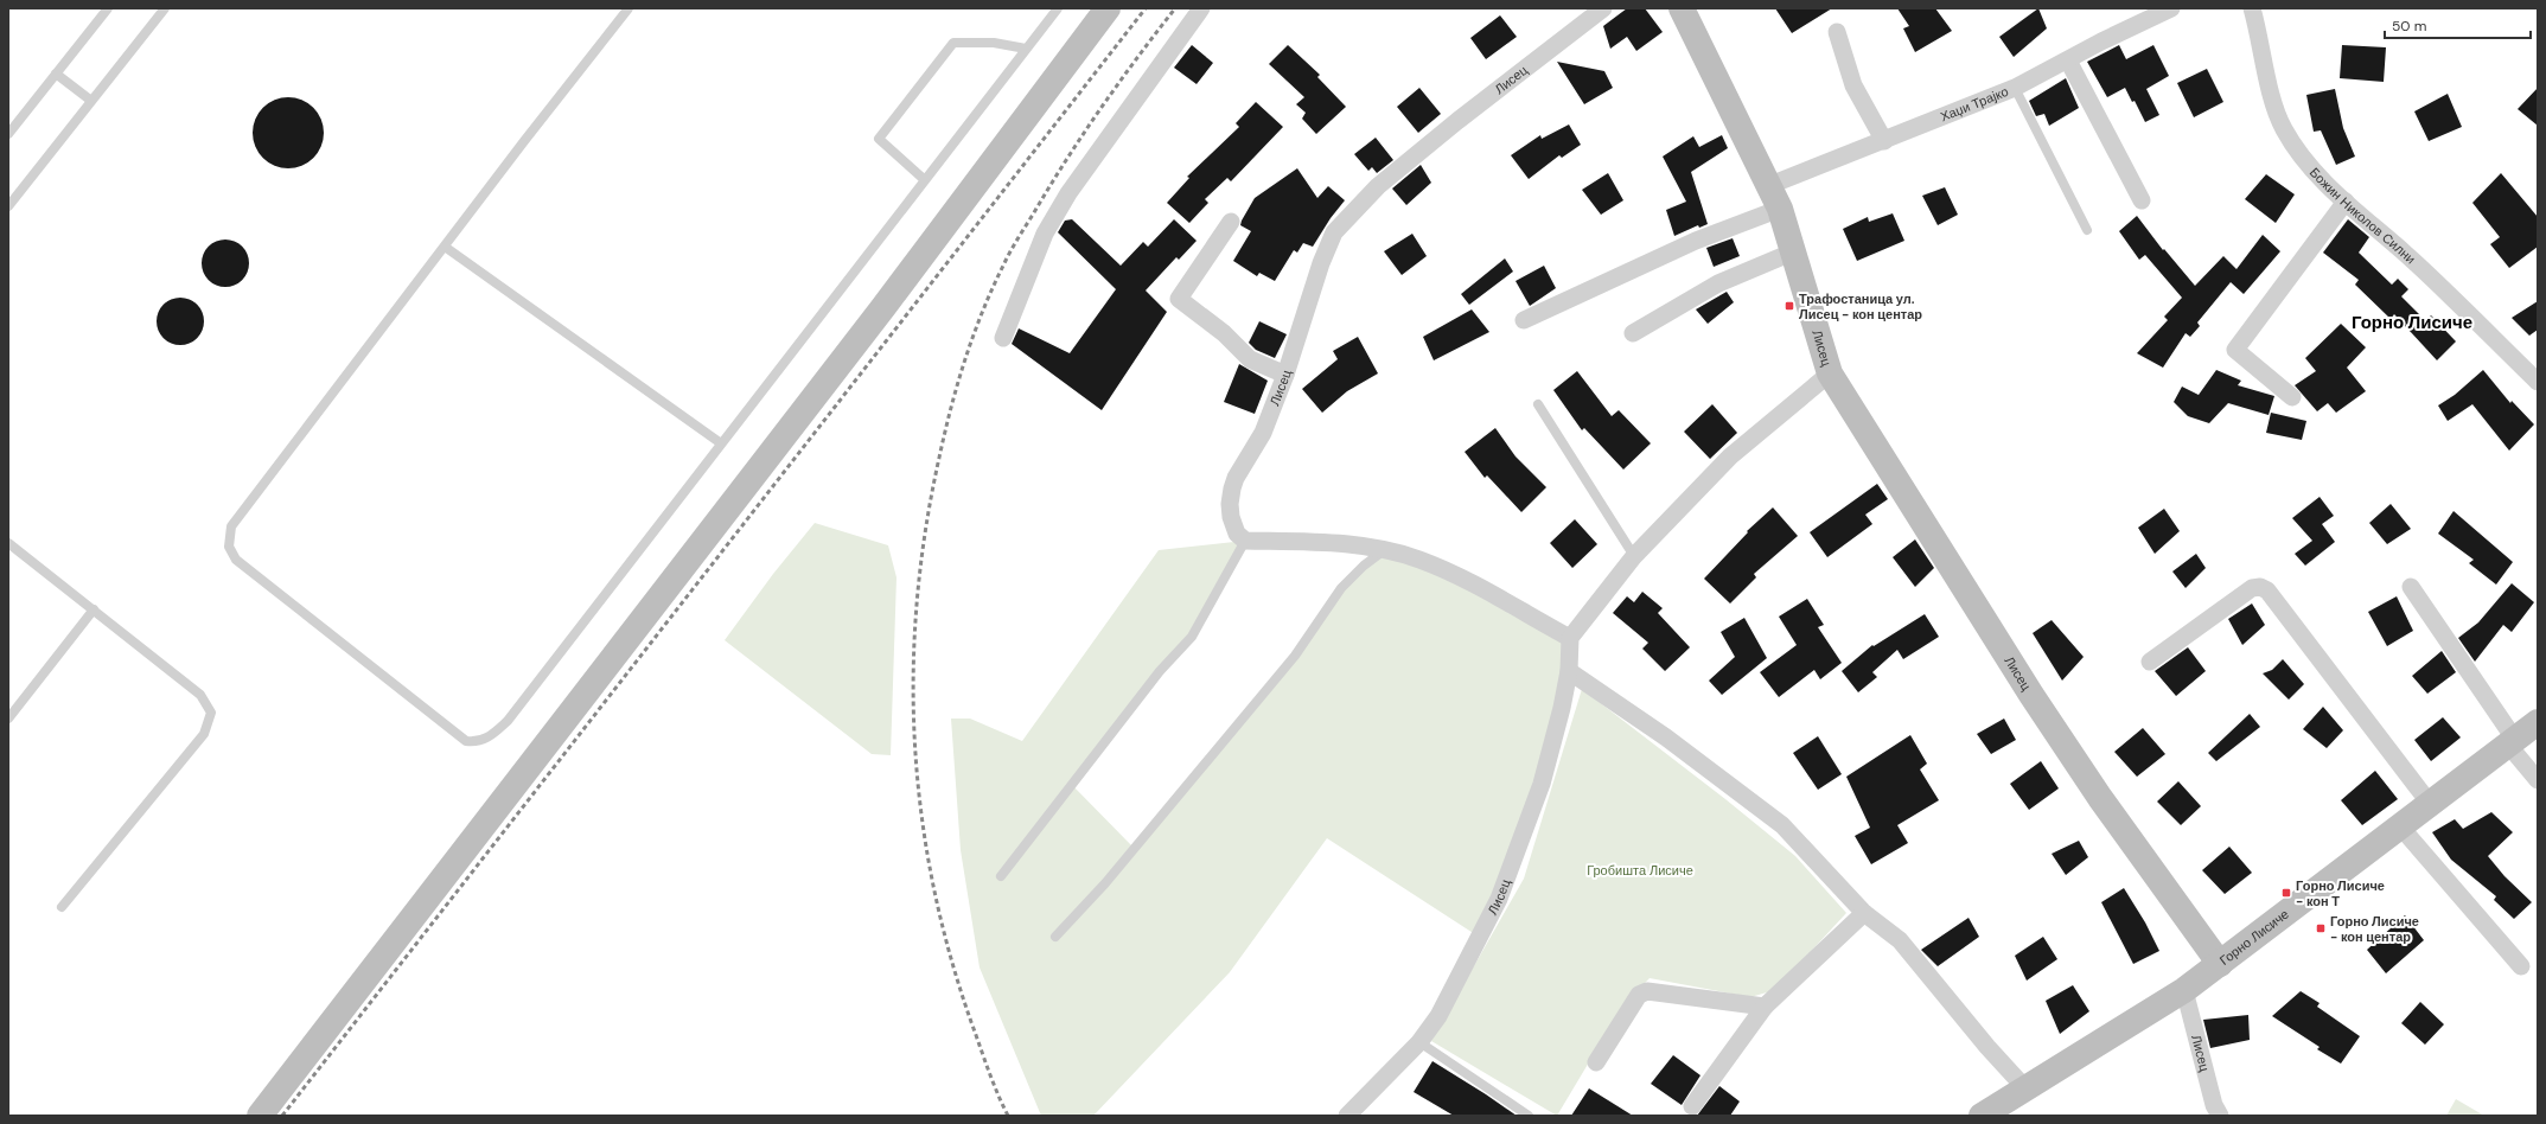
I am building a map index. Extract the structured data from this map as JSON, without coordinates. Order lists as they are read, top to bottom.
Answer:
{
  "streets": {
    "street": [
      "Лисец",
      "Хаџи Трајко",
      "Божин Николов Силни",
      "Горно Лисиче"
    ]
  },
  "crossings": [
    ["Лисец", "Хаџи Трајко"],
    ["Лисец", "Горно Лисиче"]
  ],
  "districts": ["Горно Лисиче"],
  "parks": ["Гробишта Лисиче"],
  "places": {
    "transit": ["Трафостаница ул. Лисец - кон центар", "Горно Лисиче - кон Т", "Горно Лисиче - кон центар"]
  },
  "scale_bar": "50 m"
}
